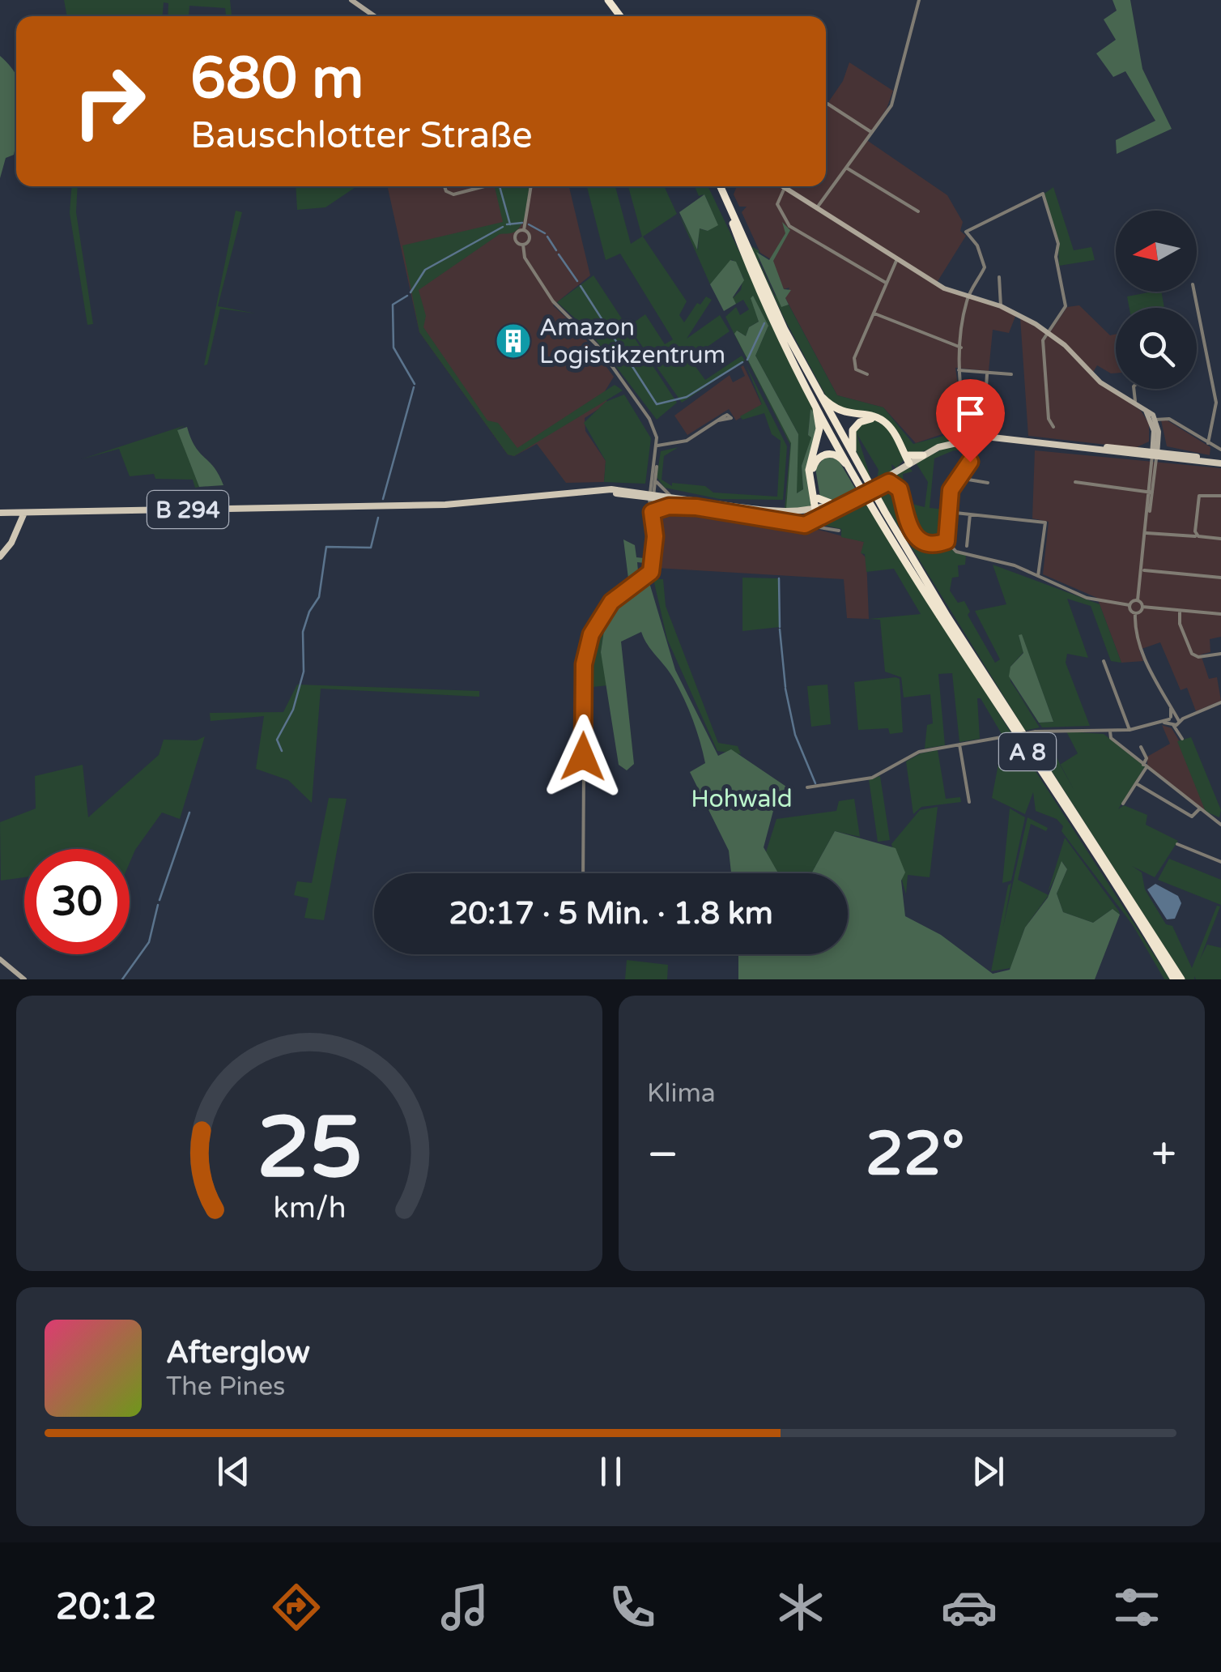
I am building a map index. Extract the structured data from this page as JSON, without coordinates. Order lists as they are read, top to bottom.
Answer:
{
  "streets": {
    "highway": ["A 8"],
    "main road": ["B 294"]
  },
  "parks": ["Hohwald"],
  "places": {
    "building": ["Amazon Logistikzentrum"]
  },
  "north": "left",
  "page": {
    "turn": ["680 m", "Bauschlotter Straße"],
    "limit": "30",
    "trip": "20:17 · 5 Min. · 1.8 km",
    "tile": "Klima",
    "heat": ["−", "22°", "+"],
    "song": ["Afterglow", "The Pines"],
    "tabs": "20:12",
    "gauge": ["25", "km/h"]
  }
}
